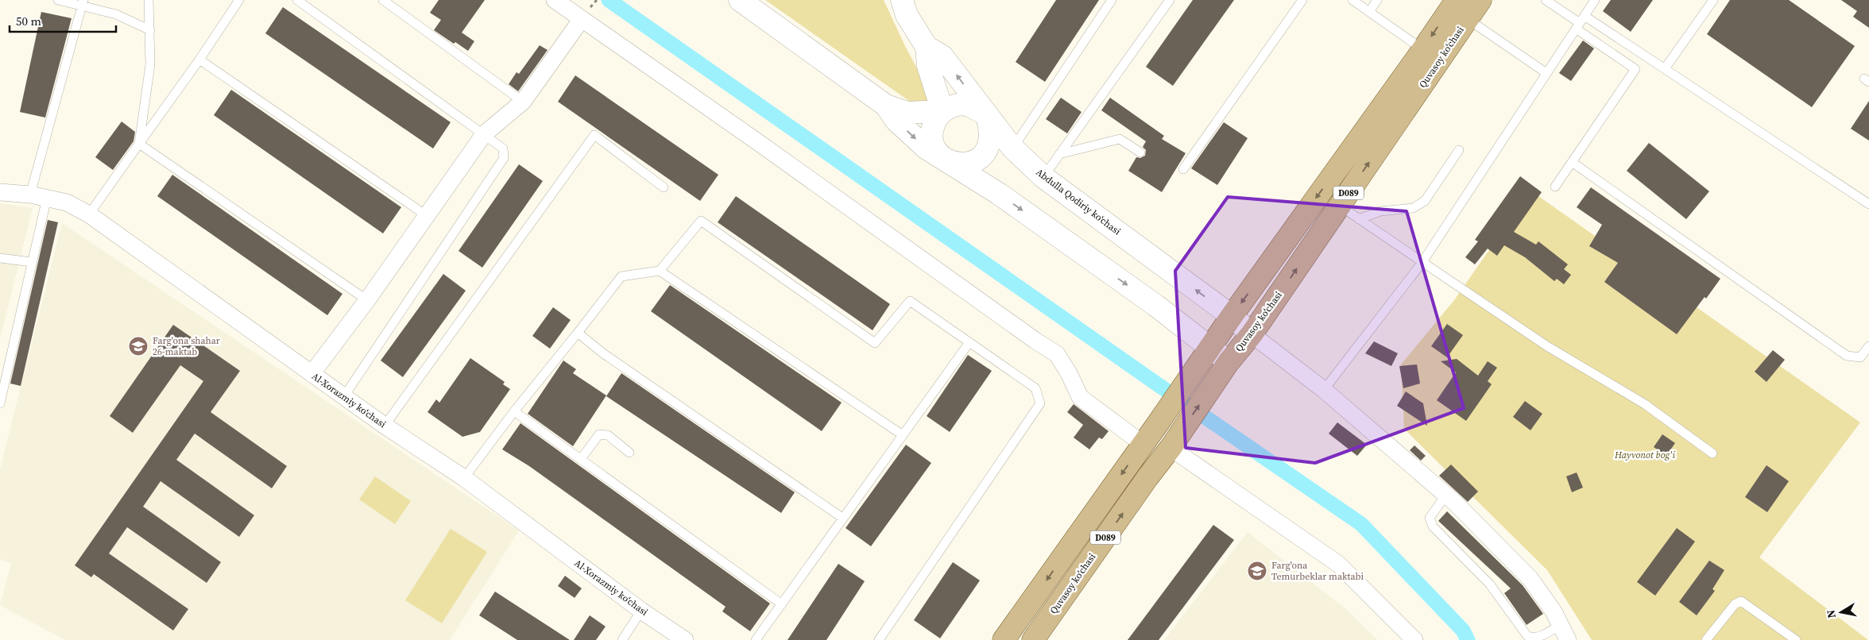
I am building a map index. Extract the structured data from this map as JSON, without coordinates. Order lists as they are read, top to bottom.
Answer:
{
  "streets": {
    "main road": ["Quvasoy koʻchasi", "D089"],
    "street": ["Abdulla Qodiriy koʻchasi", "Al-Xorazmiy koʻchasi"]
  },
  "crossings": [
    ["Quvasoy koʻchasi", "D089"],
    ["Quvasoy koʻchasi", "Abdulla Qodiriy koʻchasi"]
  ],
  "parks": ["Hayvonot bog'i"],
  "places": {
    "school or university": ["Farg'ona shahar 26-maktab", "Farg'ona Temurbeklar maktabi"]
  },
  "scale_bar": "50 m",
  "north": "left"
}
